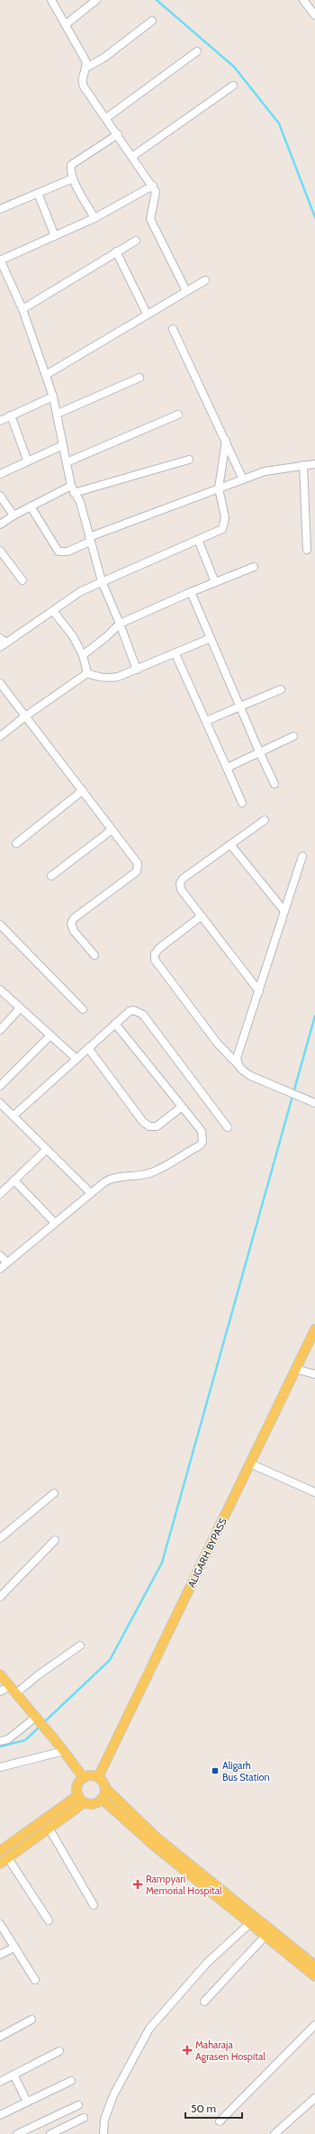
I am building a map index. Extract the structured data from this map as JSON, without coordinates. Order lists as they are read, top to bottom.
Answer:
{
  "streets": {
    "main road": ["ALIGARH BYPASS"]
  },
  "places": {
    "transit": ["Aligarh Bus Station"],
    "health": ["Rampyari Memorial Hospital", "Maharaja Agrasen Hospital"]
  },
  "scale_bar": "50 m"
}
